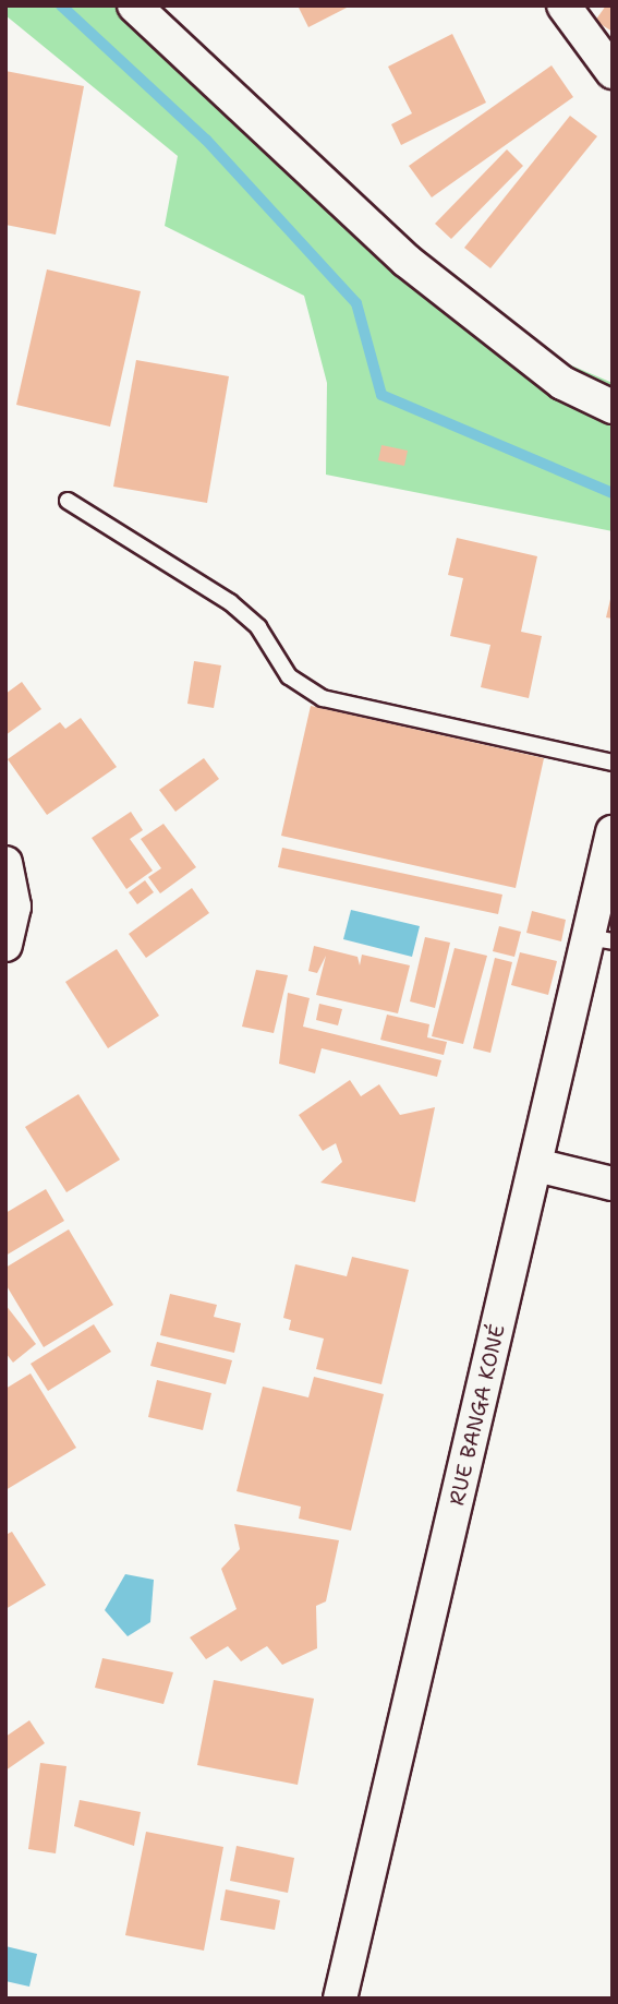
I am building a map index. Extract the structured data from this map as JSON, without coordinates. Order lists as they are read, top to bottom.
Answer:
{
  "streets": {
    "street": ["RUE BANGA KONÉ"]
  }
}
